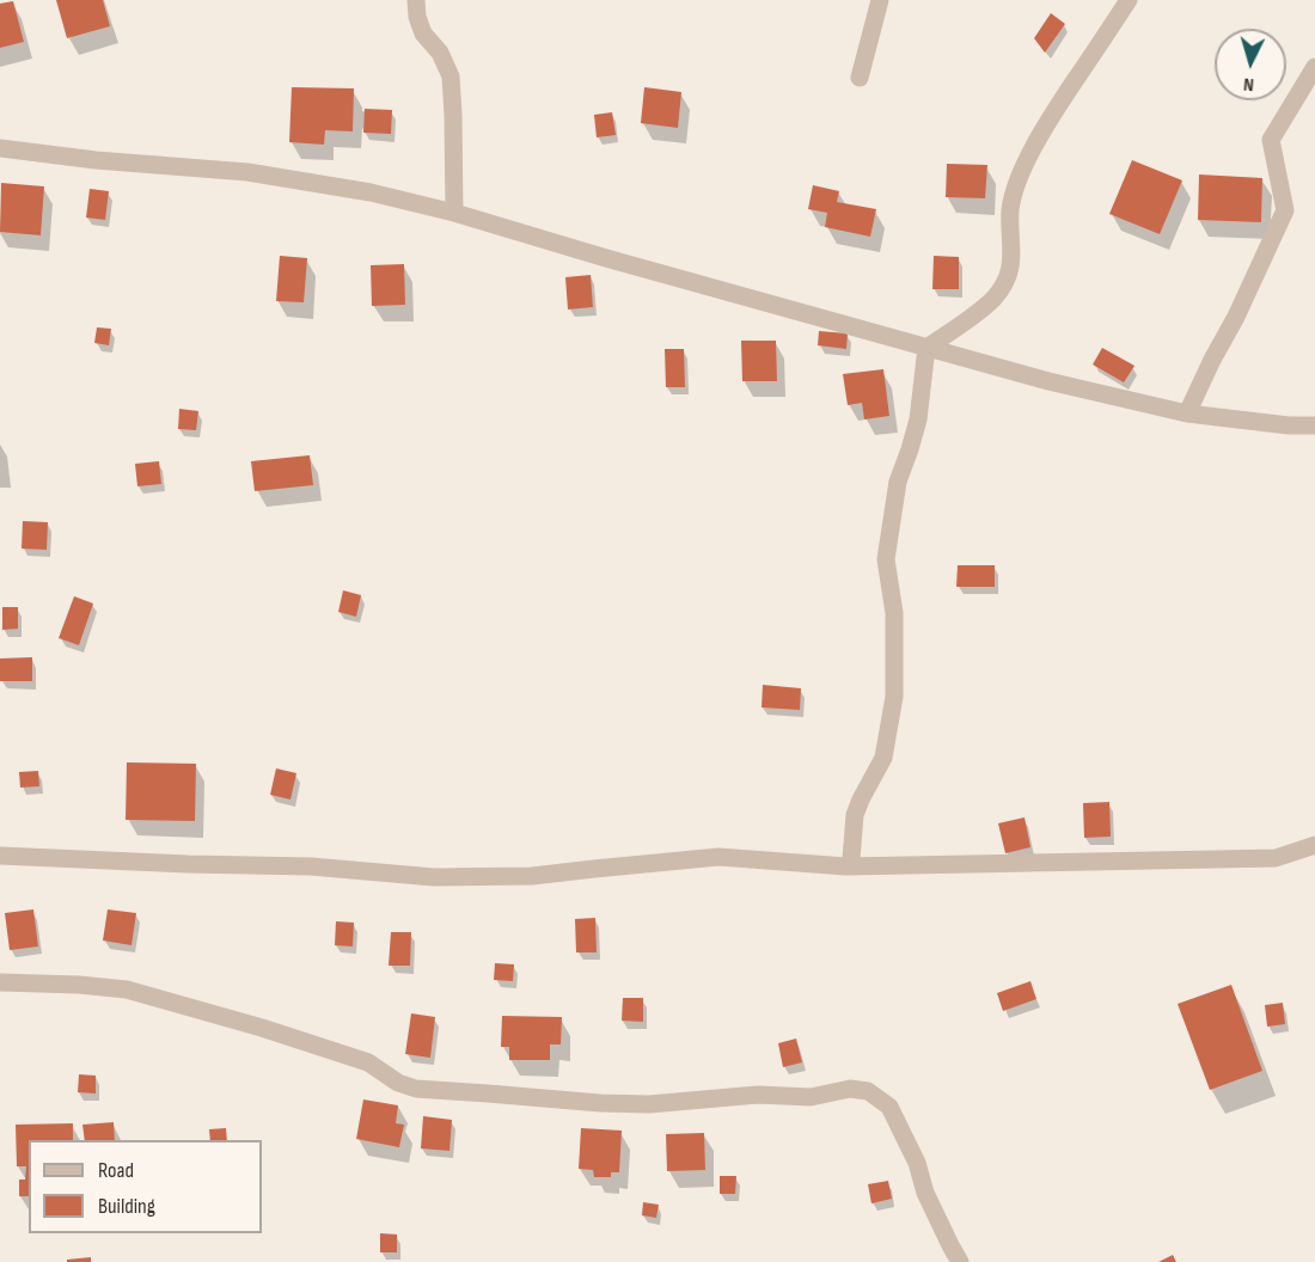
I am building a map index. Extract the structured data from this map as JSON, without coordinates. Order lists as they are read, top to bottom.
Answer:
{
  "legend": ["Road", "Building"],
  "north": "bottom"
}
